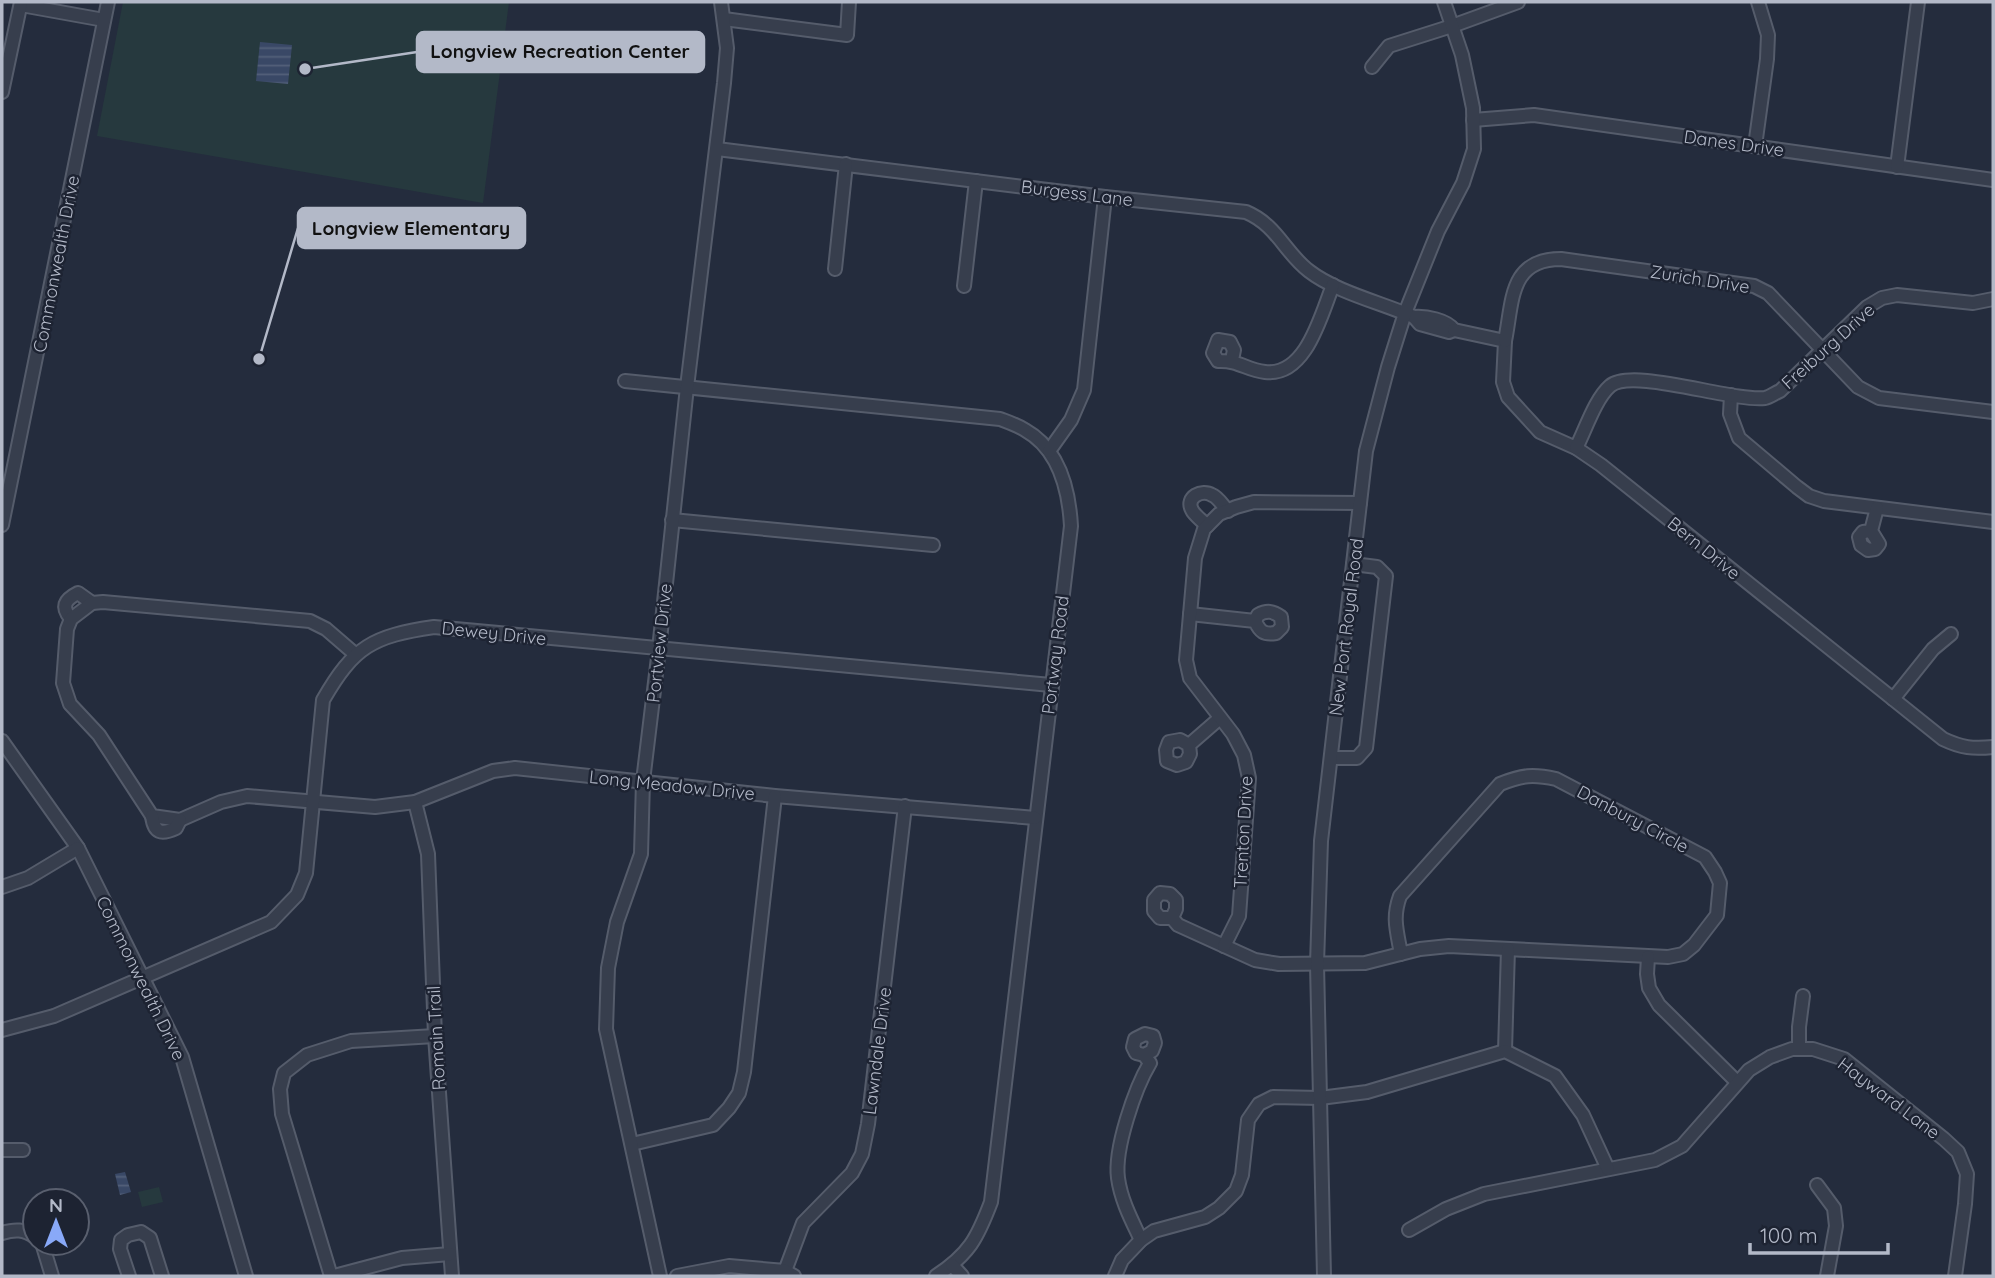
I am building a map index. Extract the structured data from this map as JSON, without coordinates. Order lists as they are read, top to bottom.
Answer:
{
  "streets": {
    "street": [
      "Danes Drive",
      "Burgess Lane",
      "Commonwealth Drive",
      "Zurich Drive",
      "Freiburg Drive",
      "Bern Drive",
      "New Port Royal Road",
      "Dewey Drive",
      "Portview Drive",
      "Portway Road",
      "Long Meadow Drive",
      "Danbury Circle",
      "Trenton Drive",
      "Romain Trail",
      "Lawndale Drive",
      "Hayward Lane"
    ]
  },
  "crossings": [
    ["Danes Drive", "New Port Royal Road"],
    ["Burgess Lane", "New Port Royal Road"],
    ["Burgess Lane", "Portview Drive"],
    ["Commonwealth Drive", "Dewey Drive"],
    ["Zurich Drive", "Freiburg Drive"],
    ["Zurich Drive", "Bern Drive"],
    ["Freiburg Drive", "Bern Drive"],
    ["New Port Royal Road", "Danbury Circle"],
    ["Dewey Drive", "Portview Drive"],
    ["Dewey Drive", "Portway Road"],
    ["Dewey Drive", "Long Meadow Drive"],
    ["Portview Drive", "Portway Road"],
    ["Portview Drive", "Long Meadow Drive"],
    ["Portway Road", "Long Meadow Drive"],
    ["Long Meadow Drive", "Romain Trail"],
    ["Long Meadow Drive", "Lawndale Drive"],
    ["Danbury Circle", "Trenton Drive"]
  ],
  "places": ["Longview Recreation Center", "Longview Elementary"],
  "scale_bar": "100 m",
  "north": "top"
}
